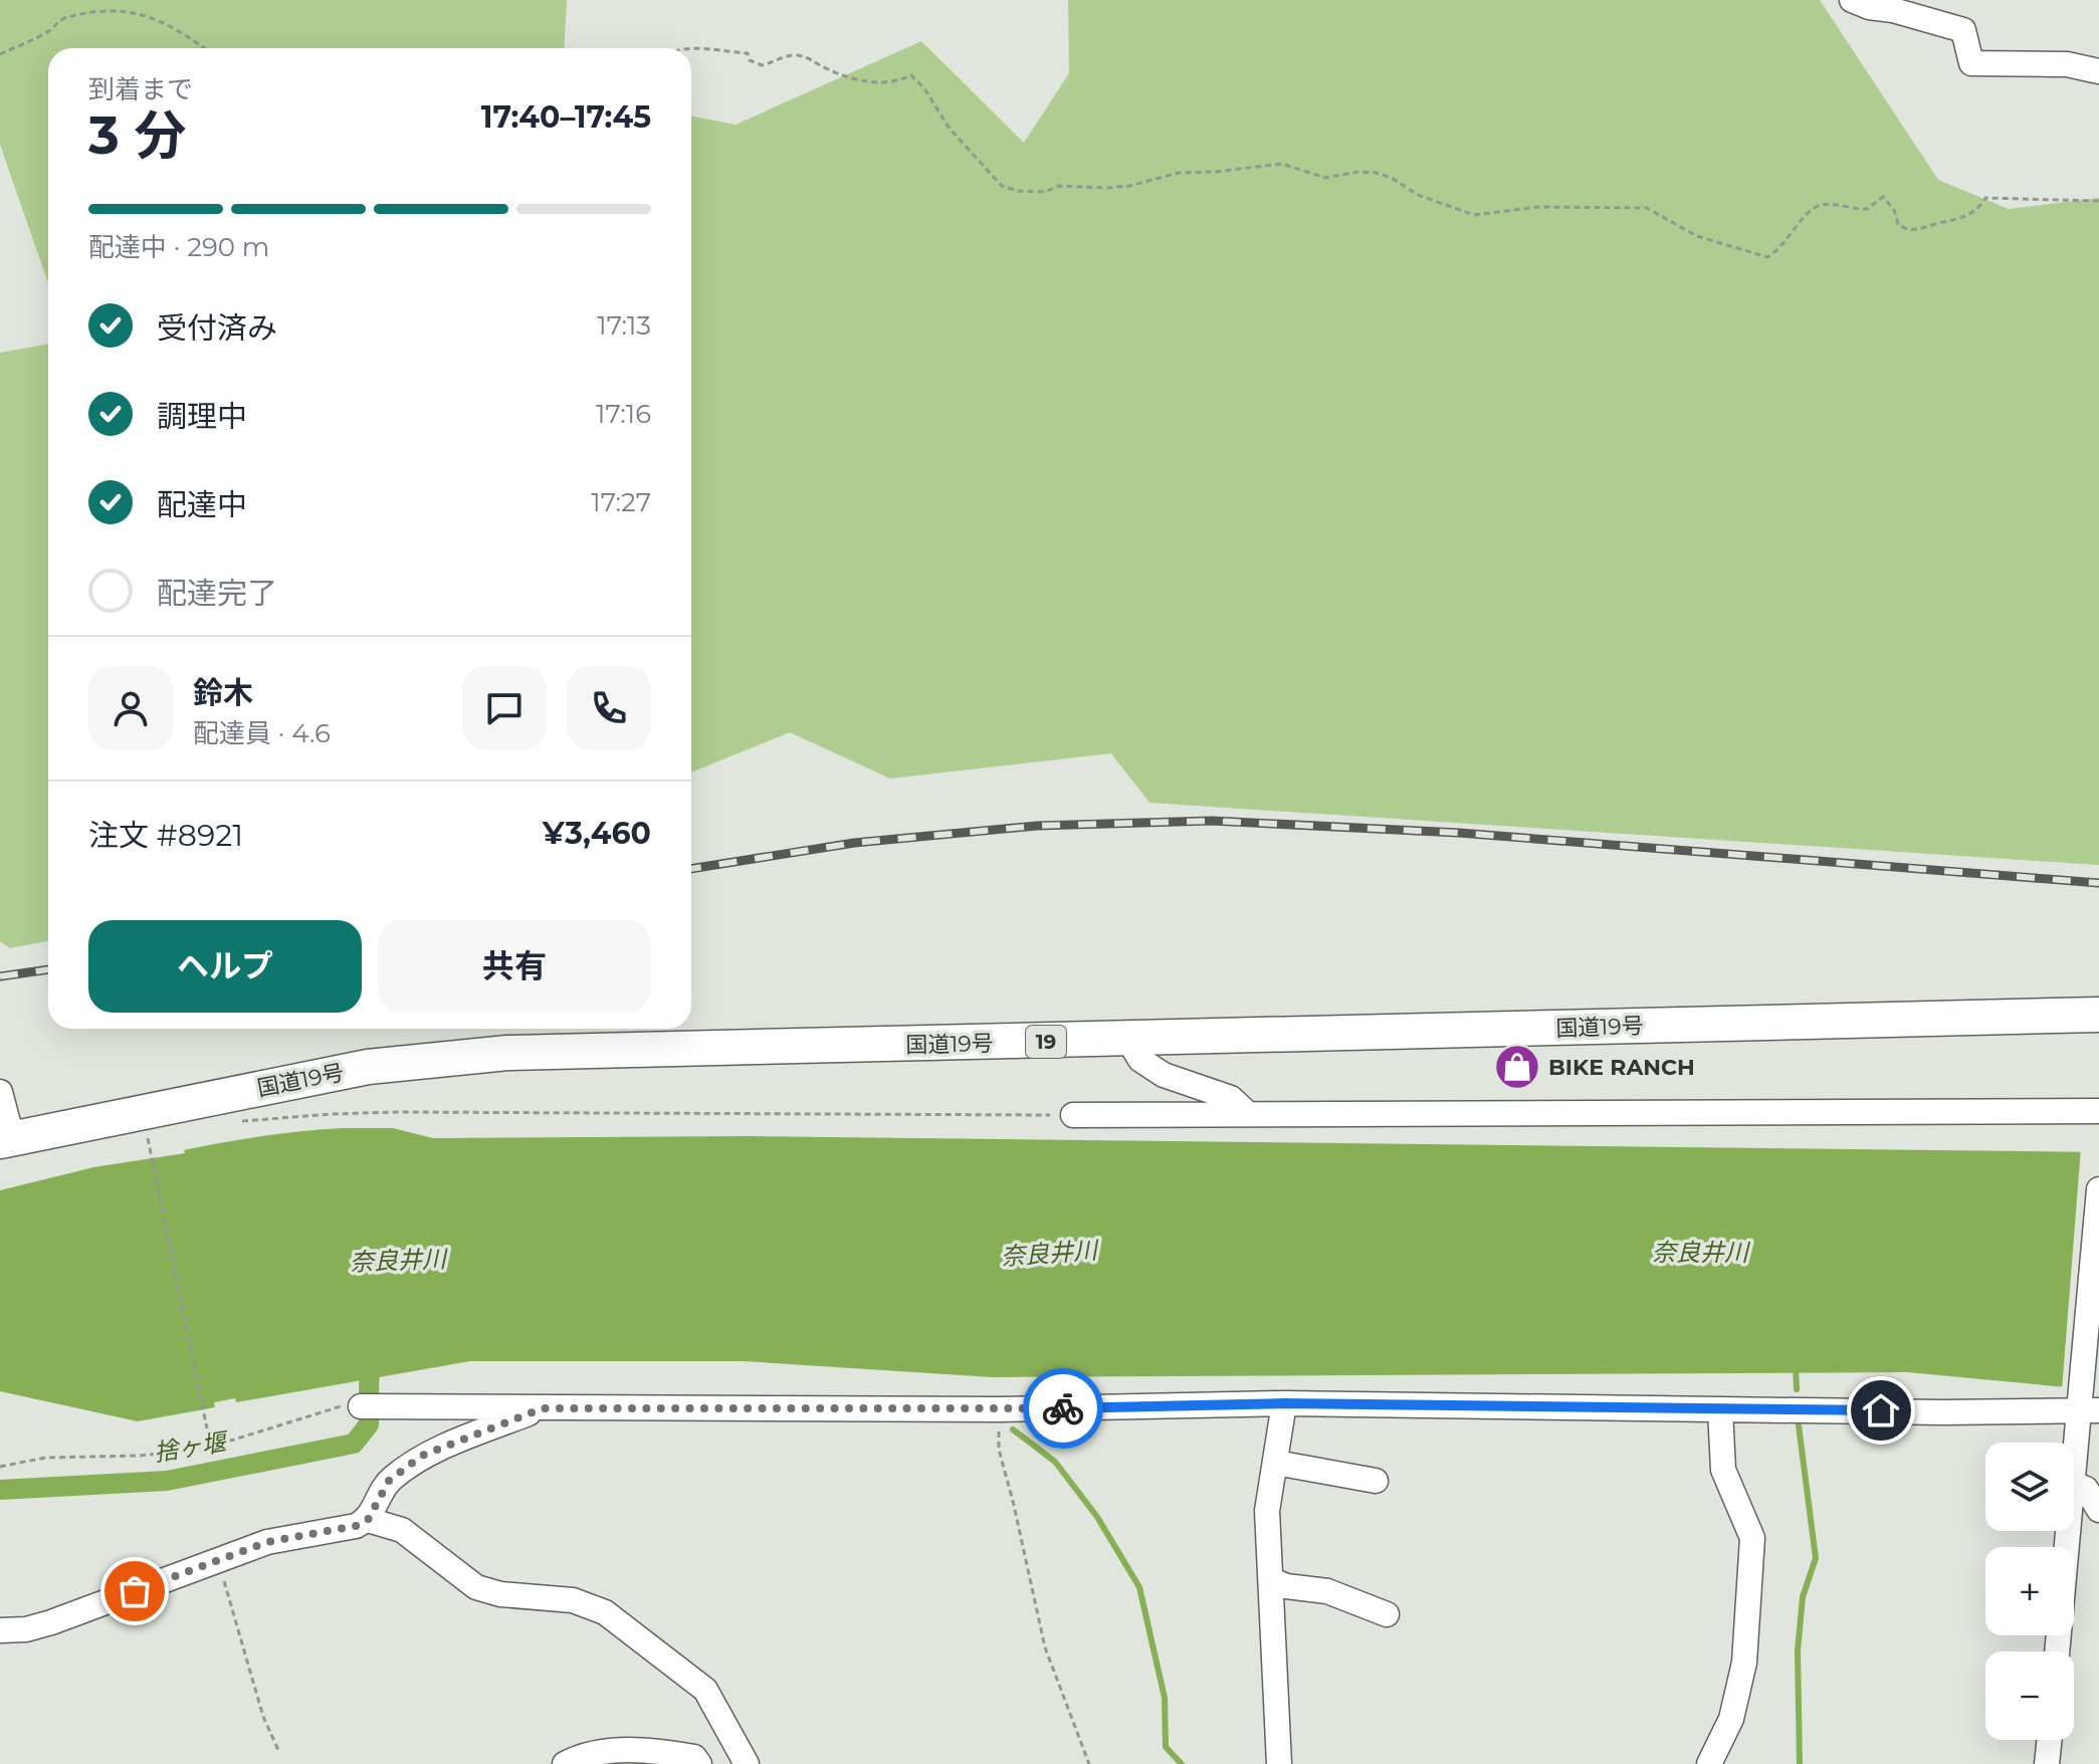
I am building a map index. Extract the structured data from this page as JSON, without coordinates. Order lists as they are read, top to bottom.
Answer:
{
  "streets": {
    "highway": ["国道19号", "19"]
  },
  "water": ["奈良井川", "捨ヶ堰"],
  "places": {
    "shop": ["BIKE RANCH"]
  },
  "page": {
    "heading": ["3 分", "到着まで", "17:40–17:45"],
    "panel": [
      "鈴木",
      "配達員 · 4.6",
      "注文 #8921",
      "¥3,460"
    ],
    "bar": "配達中 · 290 m",
    "list": [
      ["受付済み", "17:13"],
      ["調理中", "17:16"],
      ["配達中", "17:27"],
      "配達完了"
    ],
    "buttons": ["ヘルプ", "共有"],
    "map_buttons": ["+", "−"]
  }
}
